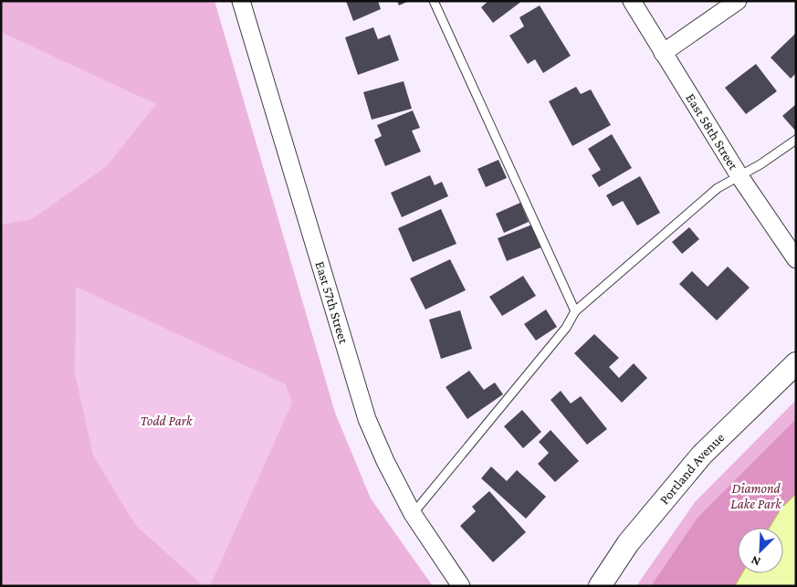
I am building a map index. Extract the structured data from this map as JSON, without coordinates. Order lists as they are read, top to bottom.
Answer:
{
  "streets": {
    "street": ["East 58th Street", "East 57th Street", "Portland Avenue"]
  },
  "parks": ["Todd Park", "Diamond Lake Park"],
  "north": "bottom left"
}
